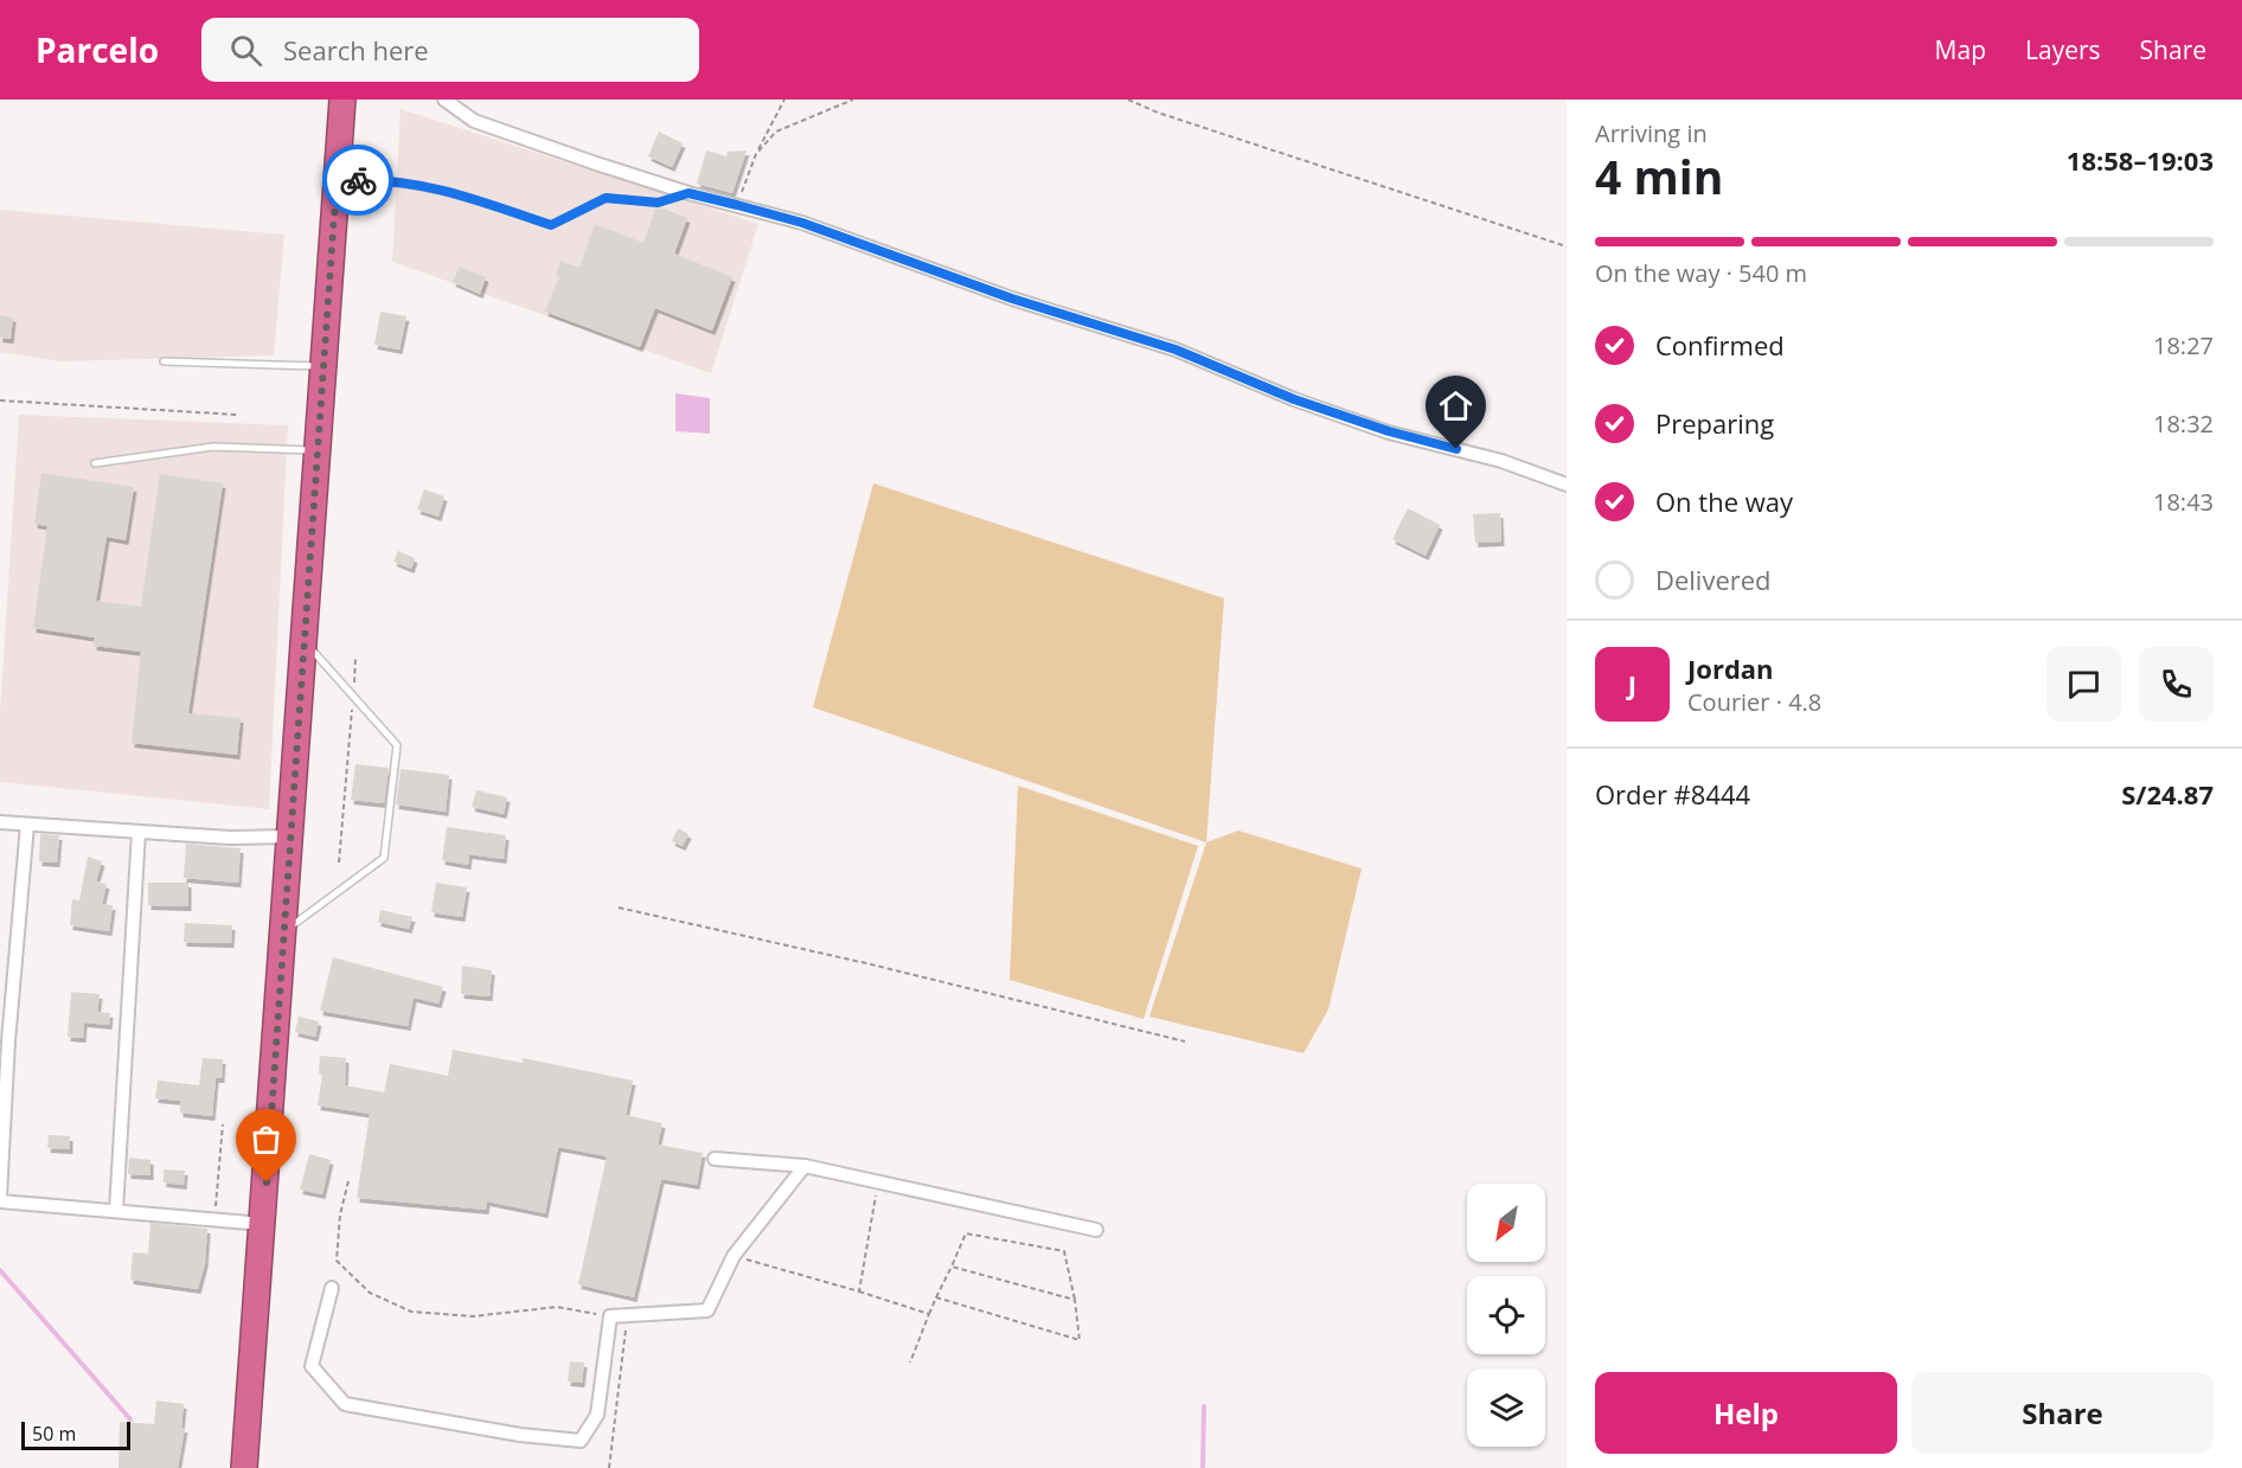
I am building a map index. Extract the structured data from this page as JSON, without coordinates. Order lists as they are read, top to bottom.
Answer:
{
  "scale_bar": "50 m",
  "north": "bottom left",
  "page": {
    "header": "Parcelo",
    "search": "Search here",
    "nav": ["Map", "Layers", "Share"],
    "heading": ["4 min", "Arriving in", "18:58–19:03"],
    "panel": [
      "Jordan",
      "Courier · 4.8",
      "Order #8444",
      "S/24.87"
    ],
    "bar": "On the way · 540 m",
    "list": [
      ["Confirmed", "18:27"],
      ["Preparing", "18:32"],
      ["On the way", "18:43"],
      "Delivered"
    ],
    "round": "J",
    "buttons": ["Help", "Share"],
    "scale": "50 m"
  }
}
